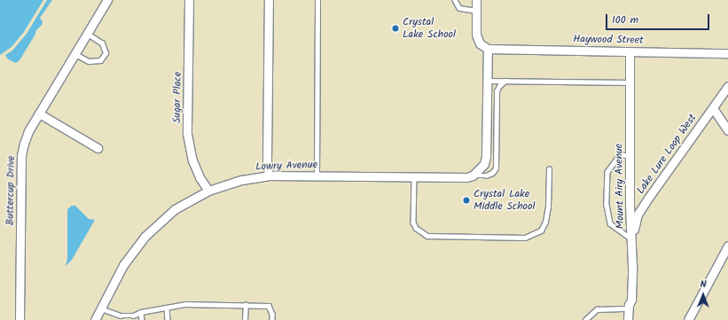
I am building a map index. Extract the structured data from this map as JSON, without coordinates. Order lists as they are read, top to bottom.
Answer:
{
  "streets": {
    "street": [
      "Haywood Street",
      "Sugar Place",
      "Lake Lure Loop West",
      "Lowry Avenue",
      "Mount Airy Avenue",
      "Buttercup Drive"
    ]
  },
  "crossings": [
    ["Haywood Street", "Mount Airy Avenue"],
    ["Sugar Place", "Lowry Avenue"],
    ["Lake Lure Loop West", "Mount Airy Avenue"]
  ],
  "places": ["Crystal Lake School", "Crystal Lake Middle School"],
  "scale_bar": "100 m",
  "north": "top"
}
